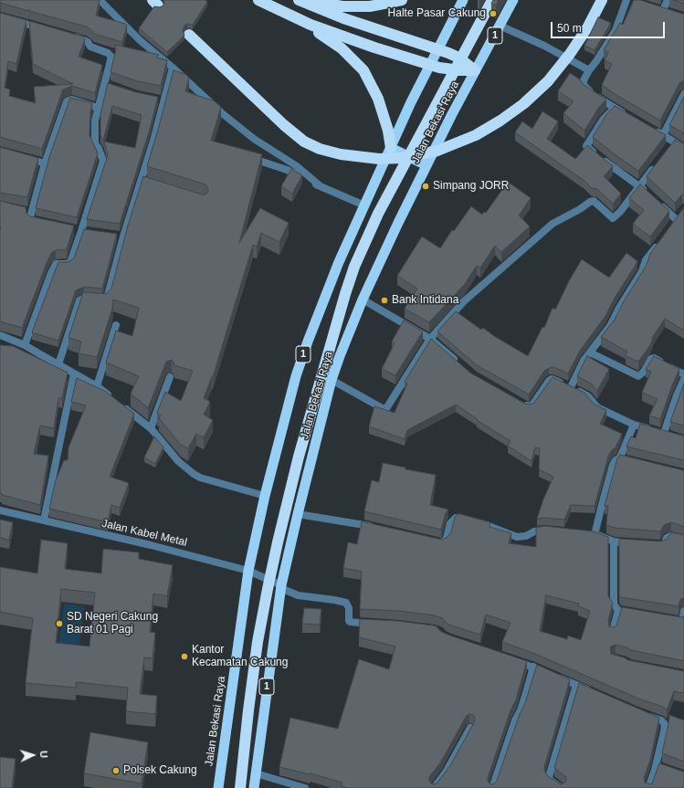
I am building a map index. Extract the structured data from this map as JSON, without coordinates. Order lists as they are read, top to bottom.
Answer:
{
  "streets": {
    "highway": ["1", "Jalan Bekasi Raya"],
    "street": ["Jalan Kabel Metal"]
  },
  "crossings": [
    ["Jalan Bekasi Raya", "Jalan Kabel Metal"]
  ],
  "places": [
    "Halte Pasar Cakung",
    "Simpang JORR",
    "Bank Intidana",
    "SD Negeri Cakung Barat 01 Pagi",
    "Kantor Kecamatan Cakung",
    "Polsek Cakung"
  ],
  "scale_bar": "50 m",
  "north": "right"
}
